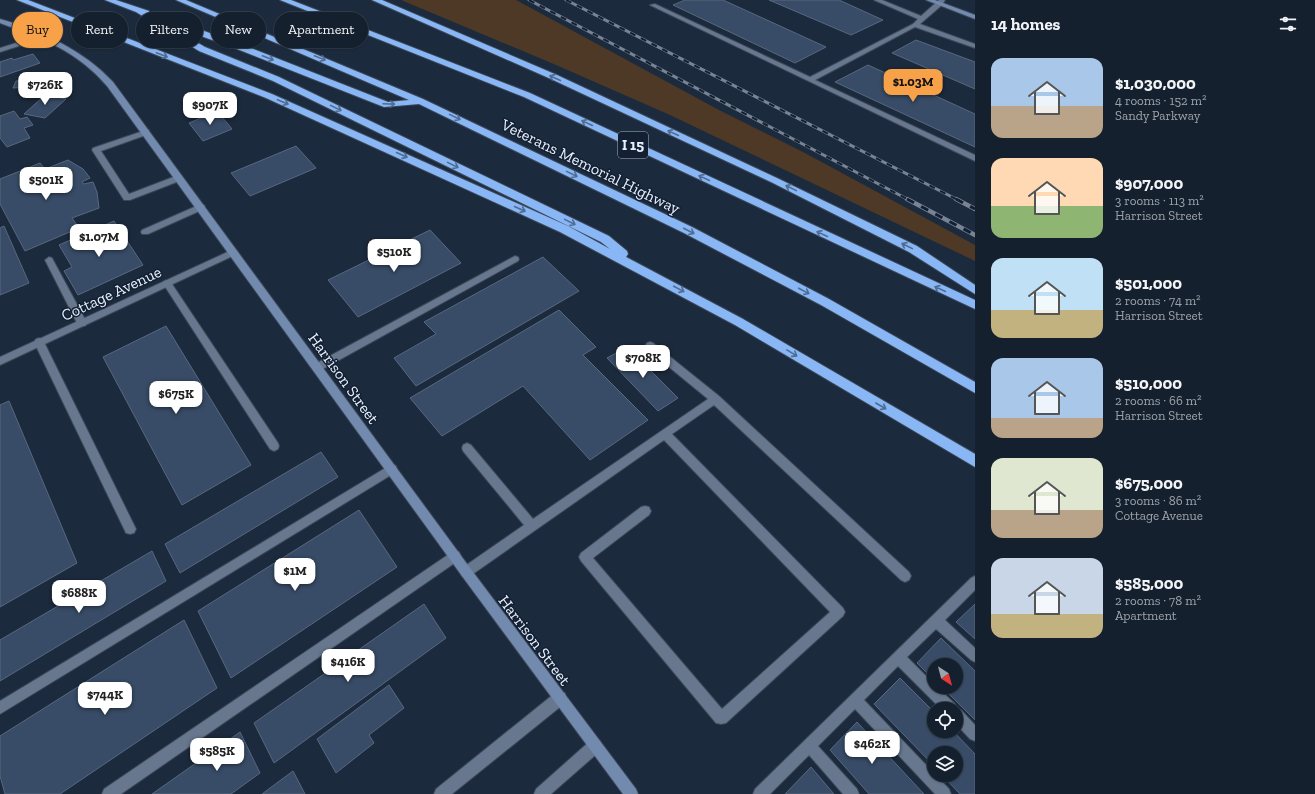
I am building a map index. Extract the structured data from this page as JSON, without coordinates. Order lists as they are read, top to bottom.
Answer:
{
  "streets": {
    "highway": ["I 15", "Veterans Memorial Highway"],
    "street": ["Cottage Avenue", "Harrison Street"]
  },
  "crossings": [
    ["Cottage Avenue", "Harrison Street"]
  ],
  "north": "bottom right",
  "page": {
    "heading": "14 homes",
    "chip": [
      "Buy",
      "Rent",
      "Filters",
      "New",
      "Apartment"
    ],
    "list": [
      {
        "name": "$1,030,000",
        "note": "4 rooms · 152 m² · Sandy Parkway"
      },
      {
        "name": "$907,000",
        "note": "3 rooms · 113 m² · Harrison Street"
      },
      {
        "name": "$501,000",
        "note": "2 rooms · 74 m² · Harrison Street"
      },
      {
        "name": "$510,000",
        "note": "2 rooms · 66 m² · Harrison Street"
      },
      {
        "name": "$675,000",
        "note": "3 rooms · 86 m² · Cottage Avenue"
      },
      {
        "name": "$585,000",
        "note": "2 rooms · 78 m² · Apartment"
      }
    ],
    "price": [
      "$1.03M",
      "$726K",
      "$907K",
      "$501K",
      "$1.07M",
      "$510K",
      "$708K",
      "$675K",
      "$1M",
      "$688K",
      "$416K",
      "$744K",
      "$462K",
      "$585K"
    ]
  }
}
